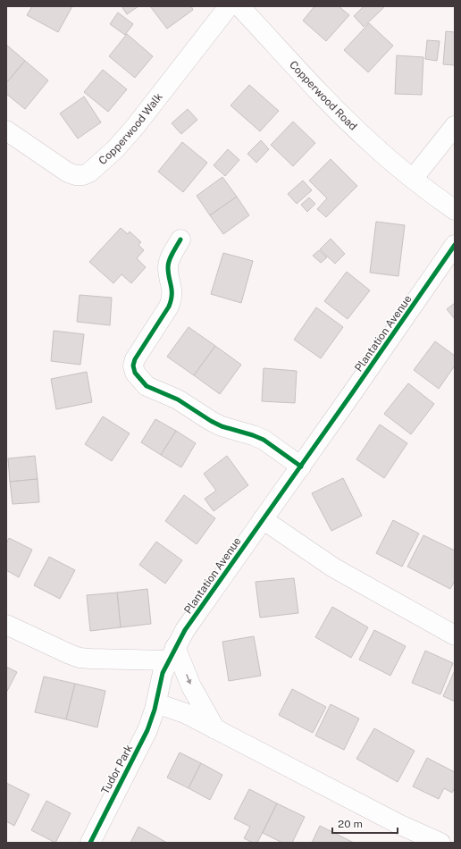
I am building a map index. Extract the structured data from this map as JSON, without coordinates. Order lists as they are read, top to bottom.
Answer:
{
  "streets": {
    "street": [
      "Copperwood Road",
      "Copperwood Walk",
      "Plantation Avenue",
      "Tudor Park"
    ]
  },
  "crossings": [
    ["Plantation Avenue", "Tudor Park"]
  ],
  "scale_bar": "20 m"
}
